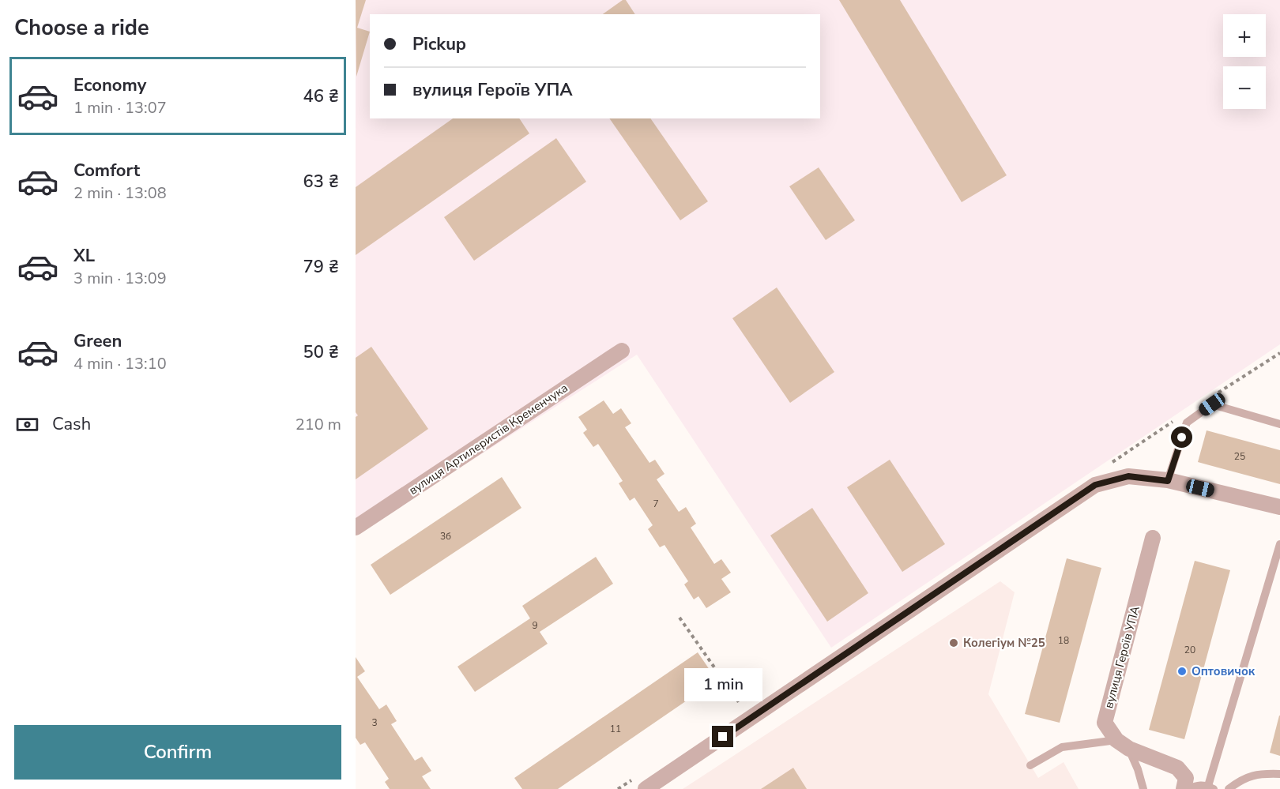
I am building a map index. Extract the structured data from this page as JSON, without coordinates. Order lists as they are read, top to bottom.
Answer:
{
  "streets": {
    "street": ["вулиця Артилеристів Кременчука", "вулиця Героїв УПА"]
  },
  "places": ["Колегіум №25", "Оптовичок"],
  "house_numbers": [
    "25",
    "7",
    "3б",
    "9",
    "18",
    "20",
    "3",
    "11"
  ],
  "page": {
    "heading": "Choose a ride",
    "map_buttons": ["+", "−"],
    "banner": ["Pickup", "вулиця Героїв УПА"],
    "list": [
      {
        "name": "Economy",
        "note": "1 min · 13:07",
        "value": "46 ₴"
      },
      {
        "name": "Comfort",
        "note": "2 min · 13:08",
        "value": "63 ₴"
      },
      {
        "name": "XL",
        "note": "3 min · 13:09",
        "value": "79 ₴"
      },
      {
        "name": "Green",
        "note": "4 min · 13:10",
        "value": "50 ₴"
      }
    ],
    "pay": ["Cash", "210 m"],
    "bubble": "1 min",
    "buttons": "Confirm"
  }
}
